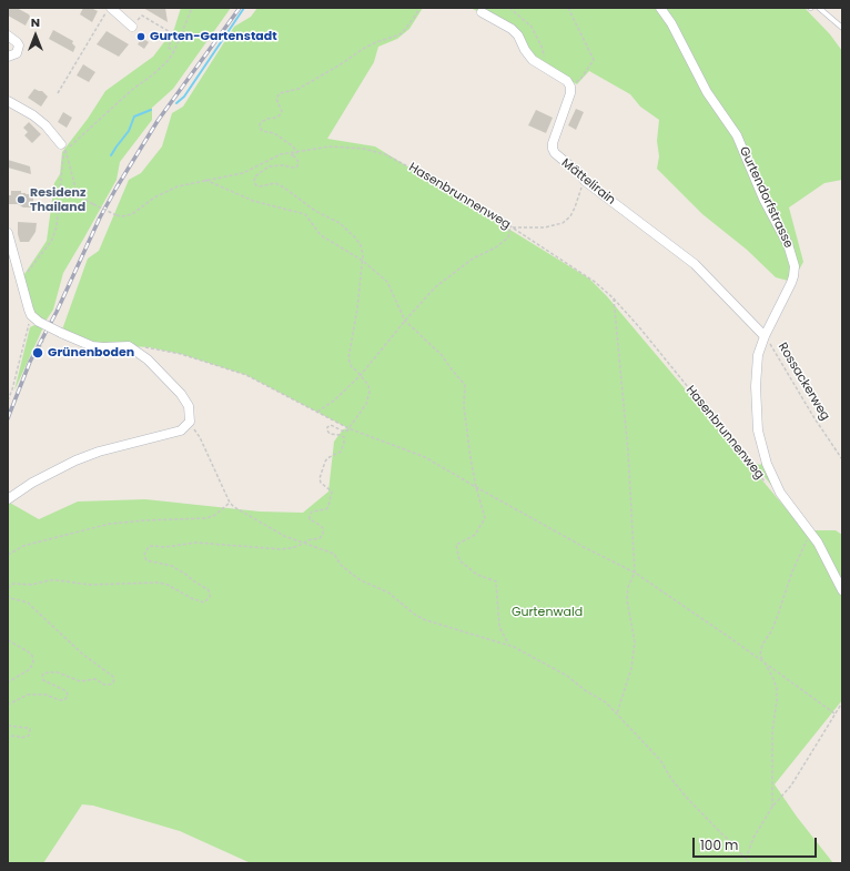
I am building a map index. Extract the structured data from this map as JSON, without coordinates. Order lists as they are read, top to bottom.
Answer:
{
  "streets": {
    "street": ["Mättelirain", "Gurtendorfstrasse"],
    "path": ["Hasenbrunnenweg", "Rossackerweg"]
  },
  "crossings": [
    ["Mättelirain", "Gurtendorfstrasse"],
    ["Mättelirain", "Rossackerweg"],
    ["Gurtendorfstrasse", "Rossackerweg"]
  ],
  "parks": ["Gurtenwald"],
  "places": ["Gurten-Gartenstadt", "Residenz Thailand", "Grünenboden"],
  "scale_bar": "100 m",
  "north": "top"
}
